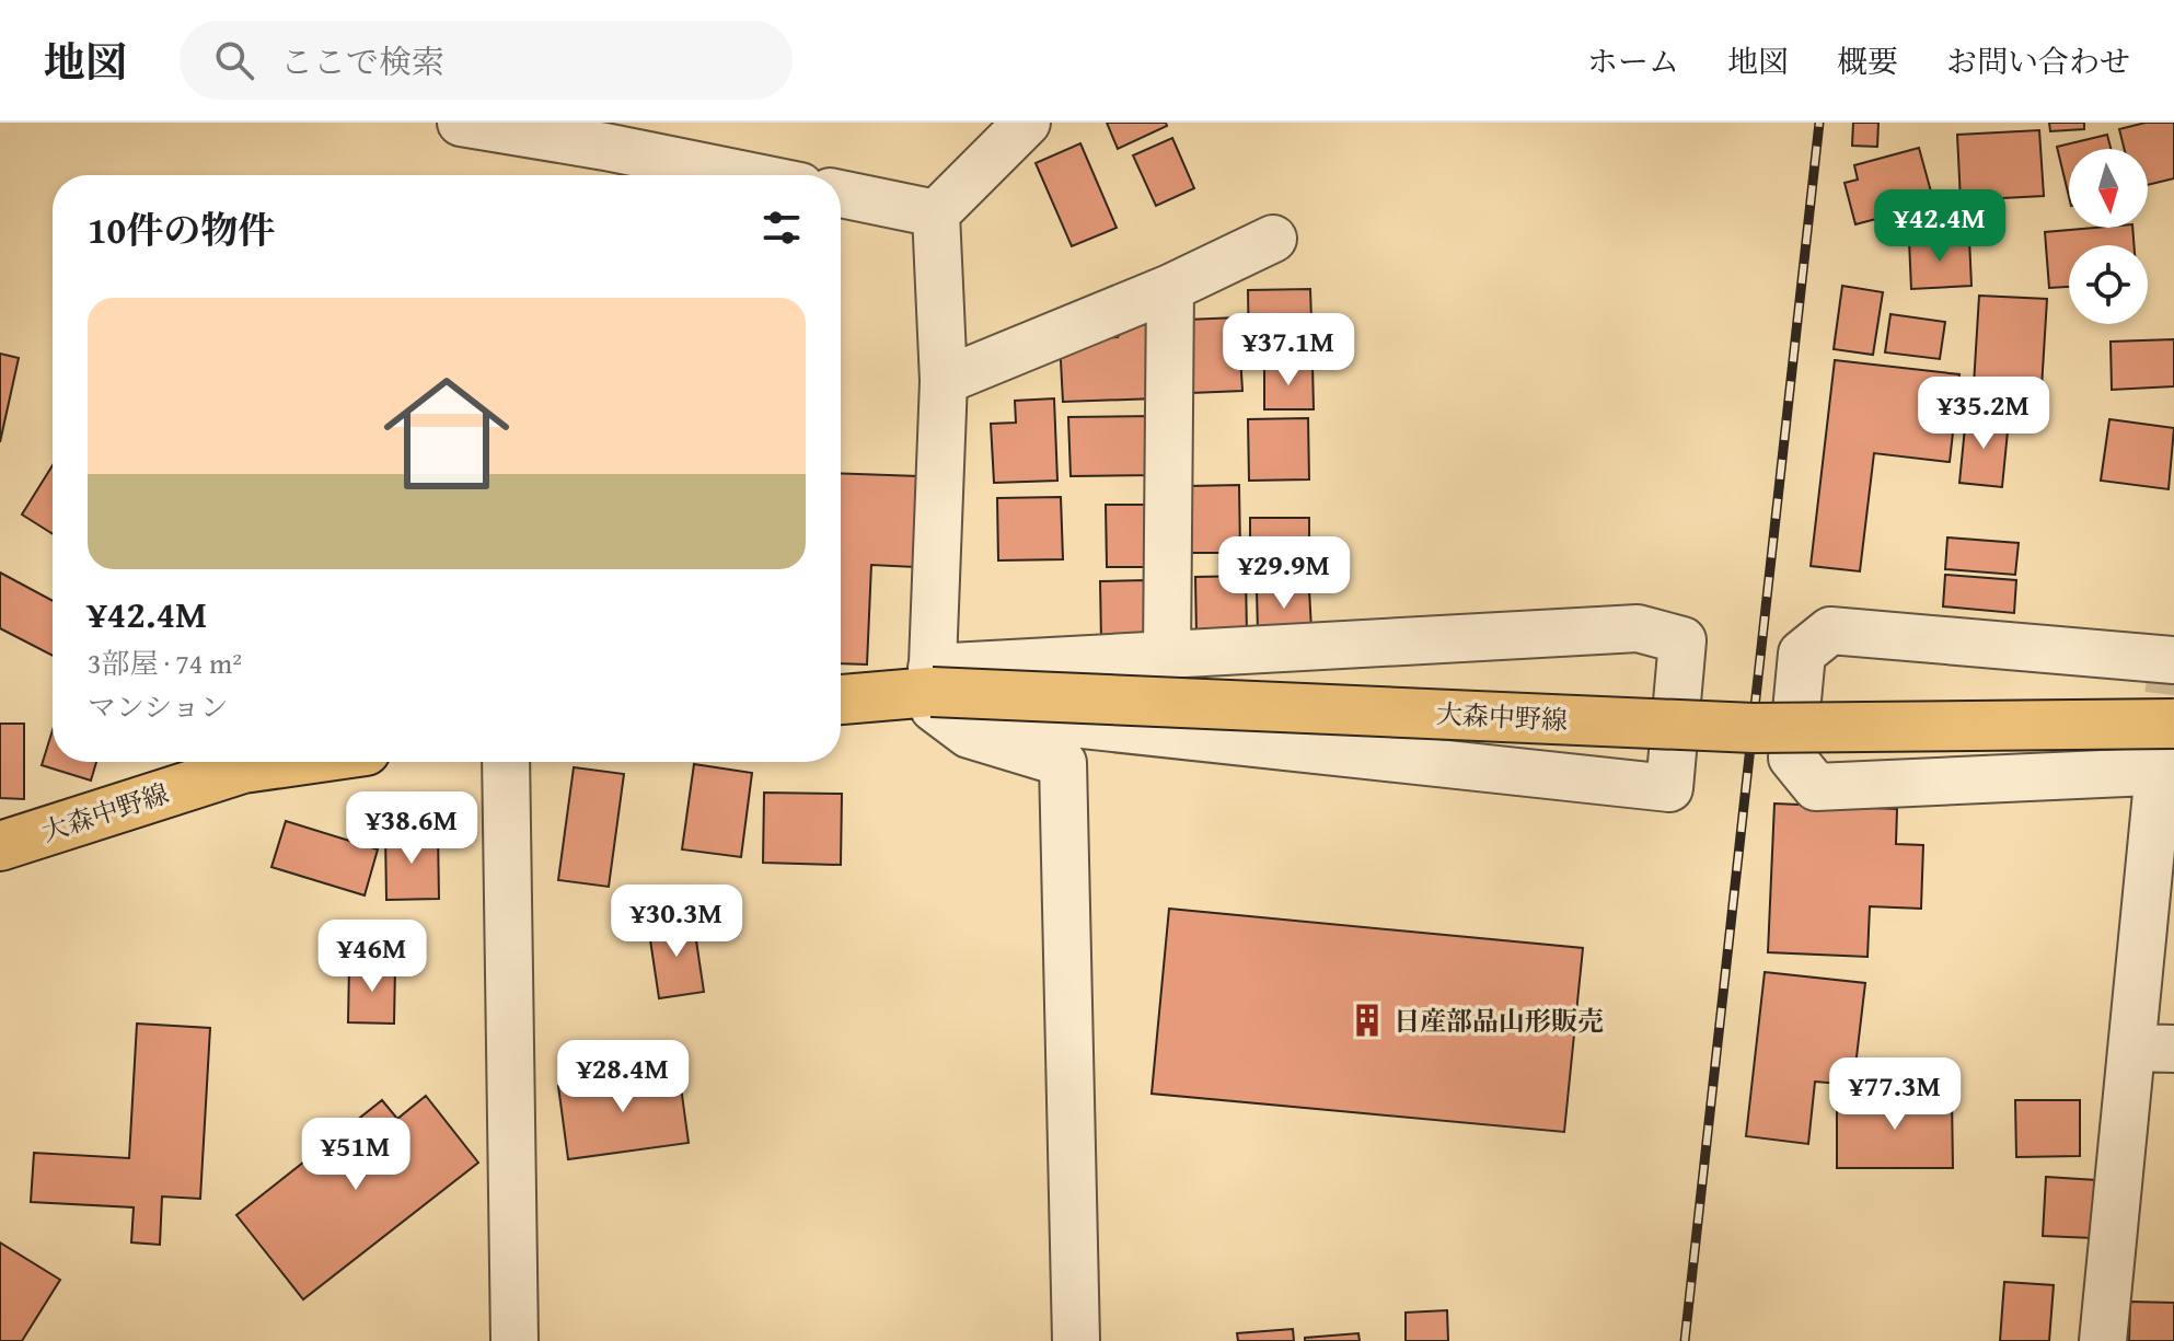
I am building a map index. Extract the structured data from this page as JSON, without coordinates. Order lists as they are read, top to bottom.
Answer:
{
  "streets": {
    "main road": ["大森中野線"]
  },
  "places": {
    "building": ["日産部品山形販売"]
  },
  "north": "bottom",
  "page": {
    "header": "地図",
    "search": "ここで検索",
    "nav": [
      "ホーム",
      "地図",
      "概要",
      "お問い合わせ"
    ],
    "heading": "10件の物件",
    "price": [
      "¥42.4M",
      "¥37.1M",
      "¥35.2M",
      "¥29.9M",
      "¥38.6M",
      "¥30.3M",
      "¥46M",
      "¥28.4M",
      "¥77.3M",
      "¥51M"
    ],
    "list": [
      {
        "name": "¥42.4M",
        "note": "3部屋 · 74 m² · マンション"
      }
    ]
  }
}
